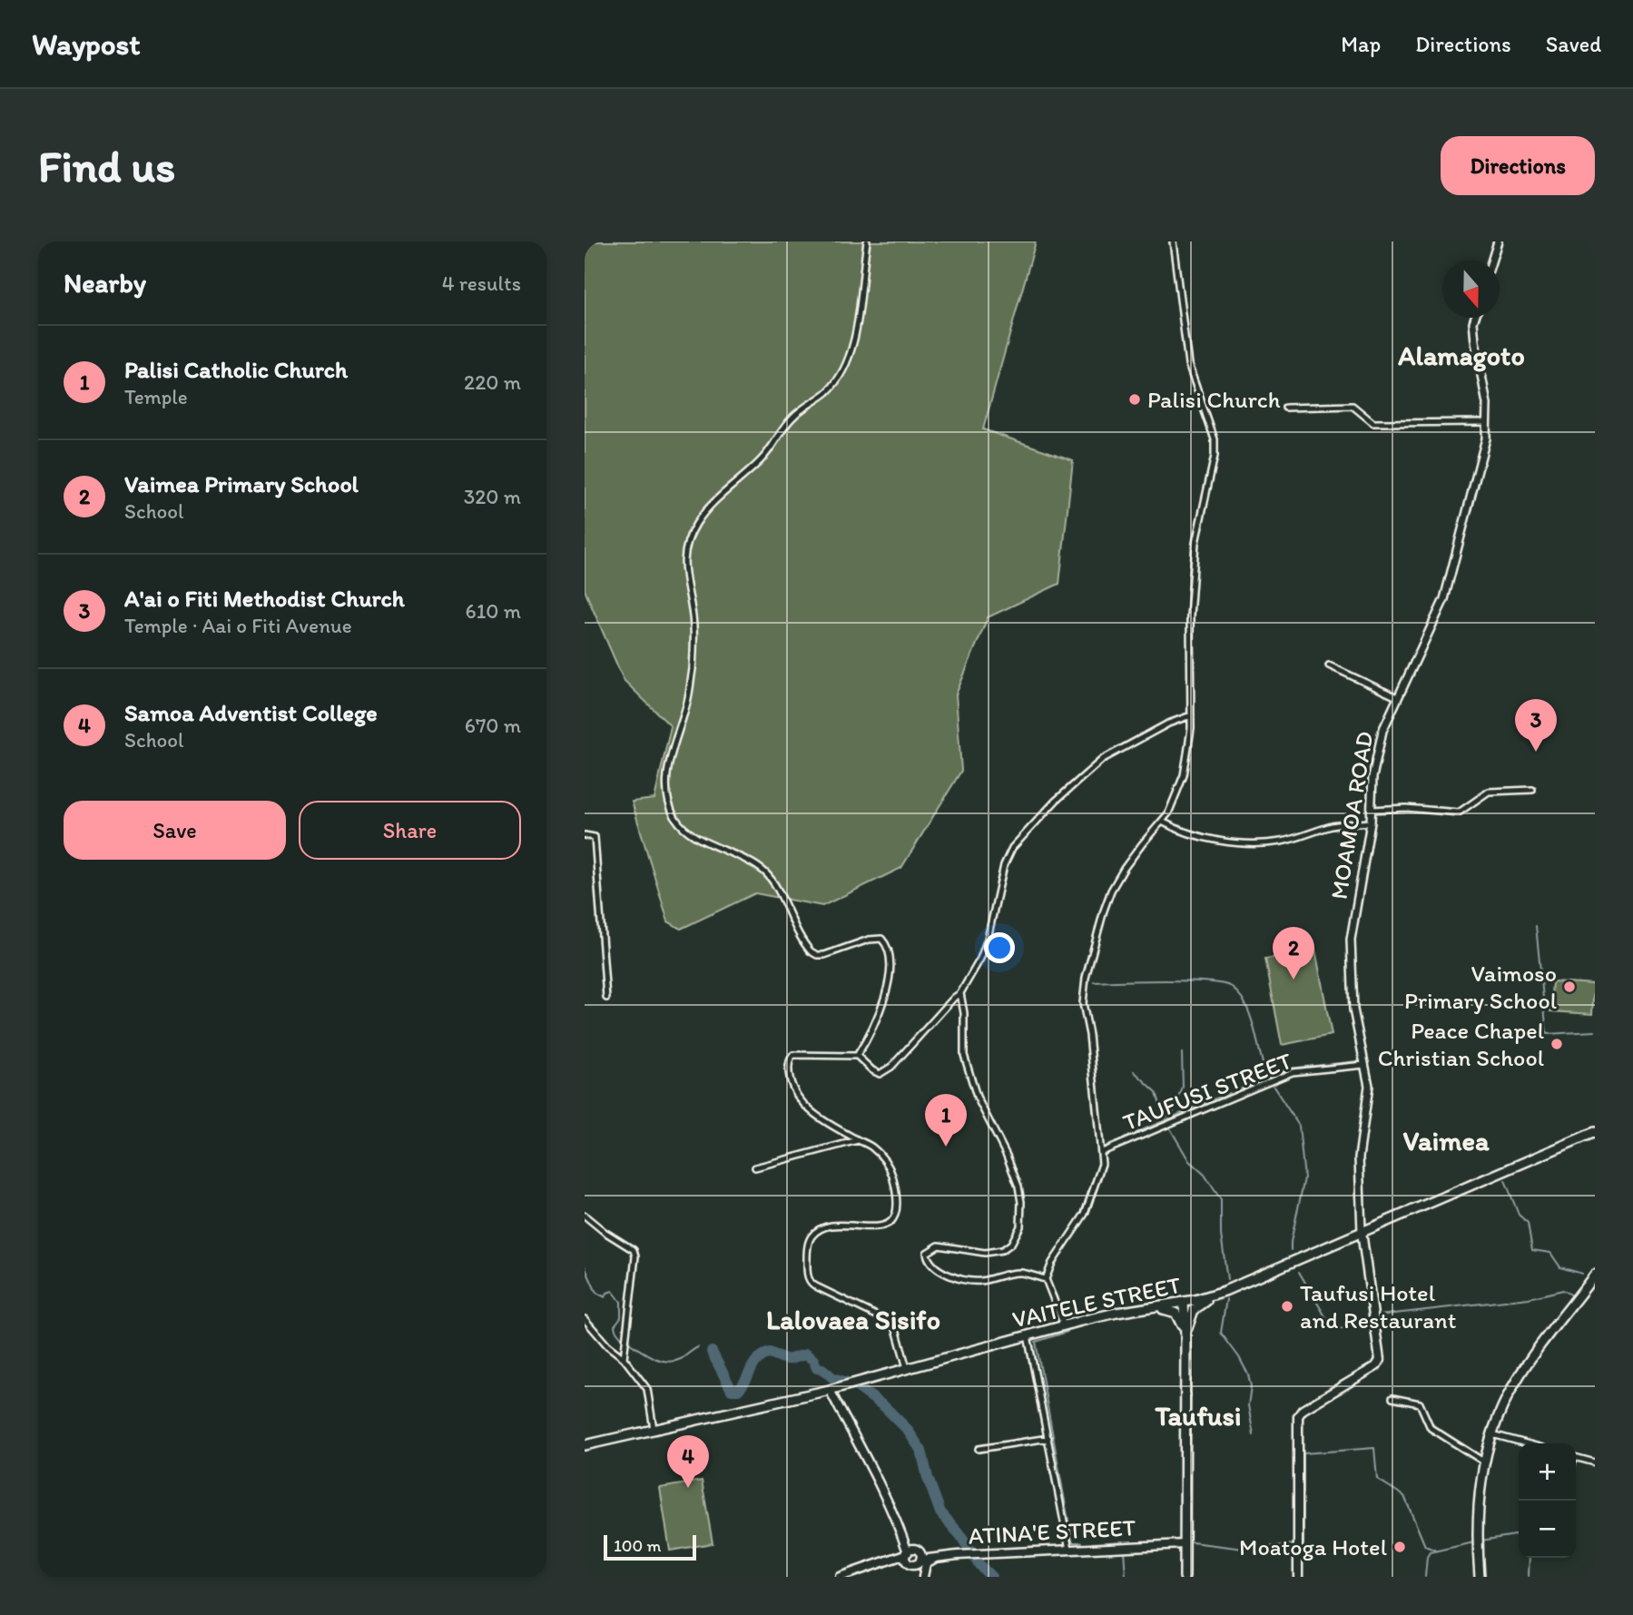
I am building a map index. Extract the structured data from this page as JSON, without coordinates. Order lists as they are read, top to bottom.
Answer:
{
  "streets": {
    "main road": ["VAITELE STREET", "ATINA'E STREET"],
    "street": ["MOAMOA ROAD", "TAUFUSI STREET"]
  },
  "crossings": [
    ["MOAMOA ROAD", "TAUFUSI STREET"],
    ["MOAMOA ROAD", "VAITELE STREET"]
  ],
  "districts": [
    "Alamagoto",
    "Vaimea",
    "Lalovaea Sisifo",
    "Taufusi"
  ],
  "places": [
    "Palisi Church",
    "Vaimoso Primary School",
    "Peace Chapel Christian School",
    "Taufusi Hotel and Restaurant",
    "Moatoga Hotel"
  ],
  "scale_bar": "100 m",
  "north": "bottom",
  "page": {
    "header": "Waypost",
    "nav": ["Map", "Directions", "Saved"],
    "buttons": [
      "Directions",
      ["Save", "Share"]
    ],
    "title": "Find us",
    "heading": ["Nearby", "4 results"],
    "list": [
      {
        "mark": "1",
        "name": "Palisi Catholic Church",
        "note": "Temple",
        "value": "220 m"
      },
      {
        "mark": "2",
        "name": "Vaimea Primary School",
        "note": "School",
        "value": "320 m"
      },
      {
        "mark": "3",
        "name": "A'ai o Fiti Methodist Church",
        "note": "Temple · Aai o Fiti Avenue",
        "value": "610 m"
      },
      {
        "mark": "4",
        "name": "Samoa Adventist College",
        "note": "School",
        "value": "670 m"
      }
    ],
    "pins": [
      "3",
      "2",
      "1",
      "4"
    ],
    "map_buttons": ["+", "−"],
    "scale": "100 m"
  }
}
